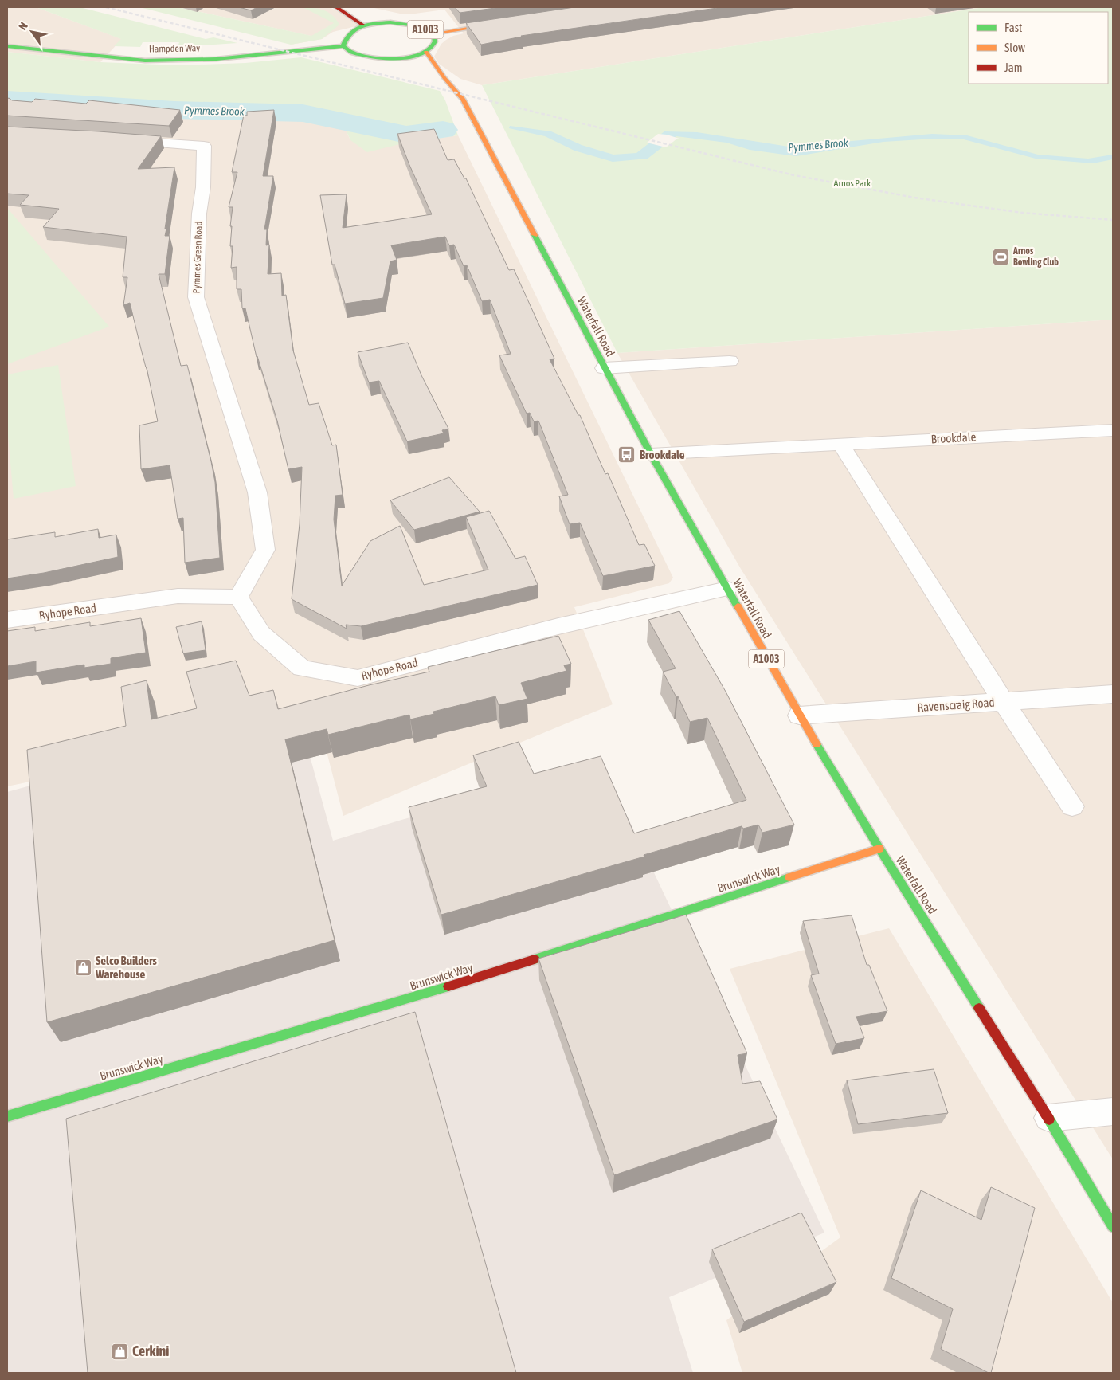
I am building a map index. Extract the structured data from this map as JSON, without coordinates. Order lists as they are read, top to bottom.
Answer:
{
  "streets": {
    "main road": [
      "A1003",
      "Hampden Way",
      "Waterfall Road",
      "Brunswick Way"
    ],
    "street": [
      "Pymmes Green Road",
      "Brookdale",
      "Ryhope Road",
      "Ravenscraig Road"
    ]
  },
  "crossings": [
    ["A1003", "Hampden Way"],
    ["Pymmes Green Road", "Ryhope Road"],
    ["Waterfall Road", "Brookdale"],
    ["Waterfall Road", "Ryhope Road"],
    ["Waterfall Road", "Ravenscraig Road"],
    ["Waterfall Road", "Brunswick Way"]
  ],
  "water": ["Pymmes Brook"],
  "parks": ["Arnos Park"],
  "places": {
    "sports": ["Arnos Bowling Club"],
    "bus stop": ["Brookdale"],
    "shop": ["Selco Builders Warehouse", "Cerkini"]
  },
  "legend": ["Fast", "Slow", "Jam"],
  "north": "top left"
}
